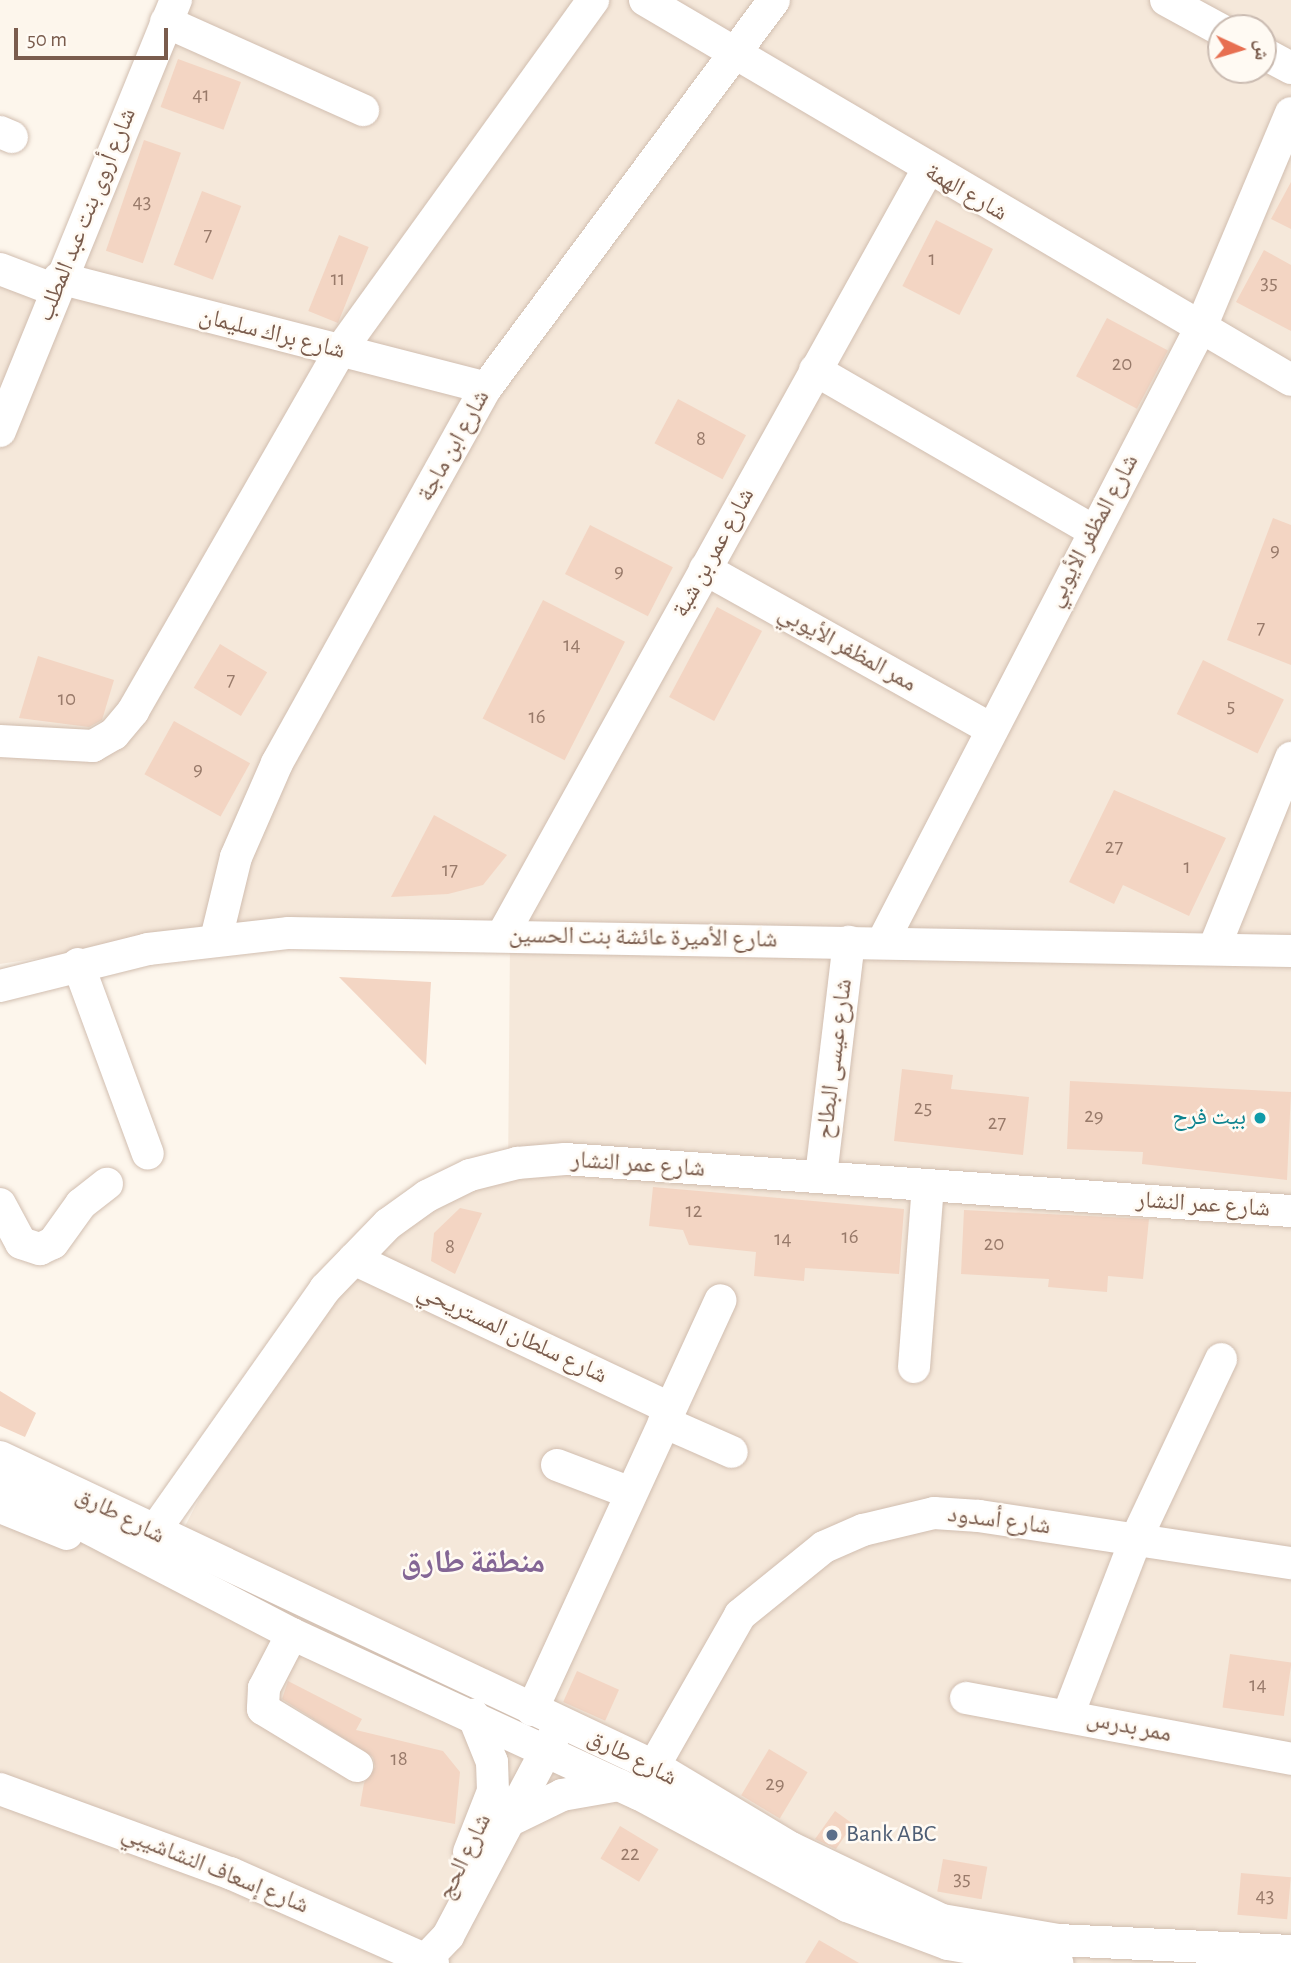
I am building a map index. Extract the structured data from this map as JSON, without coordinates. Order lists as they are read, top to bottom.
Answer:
{
  "streets": {
    "street": [
      "شارع الهمة",
      "شارع أروى بنت عبد المطلب",
      "شارع براك سليمان",
      "شارع ابن ماجة",
      "شارع المظفر الأيوبي",
      "شارع عمر بن شبة",
      "ممر المظفر الأيوبي",
      "شارع الأميرة عائشة بنت الحسين",
      "شارع عيسى البطاح",
      "شارع عمر النشار",
      "شارع سلطان المستريحي",
      "شارع طارق",
      "شارع أسدود",
      "ممر بدرس",
      "شارع الحج",
      "شارع إسعاف النشاشيبي"
    ]
  },
  "crossings": [
    ["شارع الهمة", "شارع ابن ماجة"],
    ["شارع الهمة", "شارع المظفر الأيوبي"],
    ["شارع الهمة", "شارع عمر بن شبة"],
    ["شارع أروى بنت عبد المطلب", "شارع براك سليمان"],
    ["شارع براك سليمان", "شارع ابن ماجة"],
    ["شارع ابن ماجة", "شارع الأميرة عائشة بنت الحسين"],
    ["شارع المظفر الأيوبي", "ممر المظفر الأيوبي"],
    ["شارع المظفر الأيوبي", "شارع الأميرة عائشة بنت الحسين"],
    ["شارع عمر بن شبة", "ممر المظفر الأيوبي"],
    ["شارع عمر بن شبة", "شارع الأميرة عائشة بنت الحسين"],
    ["شارع الأميرة عائشة بنت الحسين", "شارع عيسى البطاح"],
    ["شارع عيسى البطاح", "شارع عمر النشار"],
    ["شارع عمر النشار", "شارع سلطان المستريحي"],
    ["شارع عمر النشار", "شارع طارق"],
    ["شارع طارق", "شارع أسدود"],
    ["شارع طارق", "شارع الحج"],
    ["شارع الحج", "شارع إسعاف النشاشيبي"]
  ],
  "districts": ["منطقة طارق"],
  "places": ["بيت فرح", "Bank ABC"],
  "house_numbers": [
    "41",
    "43",
    "7",
    "1",
    "11",
    "35",
    "20",
    "8",
    "9",
    "9",
    "7",
    "14",
    "7",
    "10",
    "5",
    "16",
    "9",
    "27",
    "1",
    "17",
    "25",
    "29",
    "27",
    "12",
    "16",
    "14",
    "20",
    "8",
    "14",
    "18",
    "29",
    "22",
    "35",
    "43"
  ],
  "scale_bar": "50 m",
  "north": "right"
}
